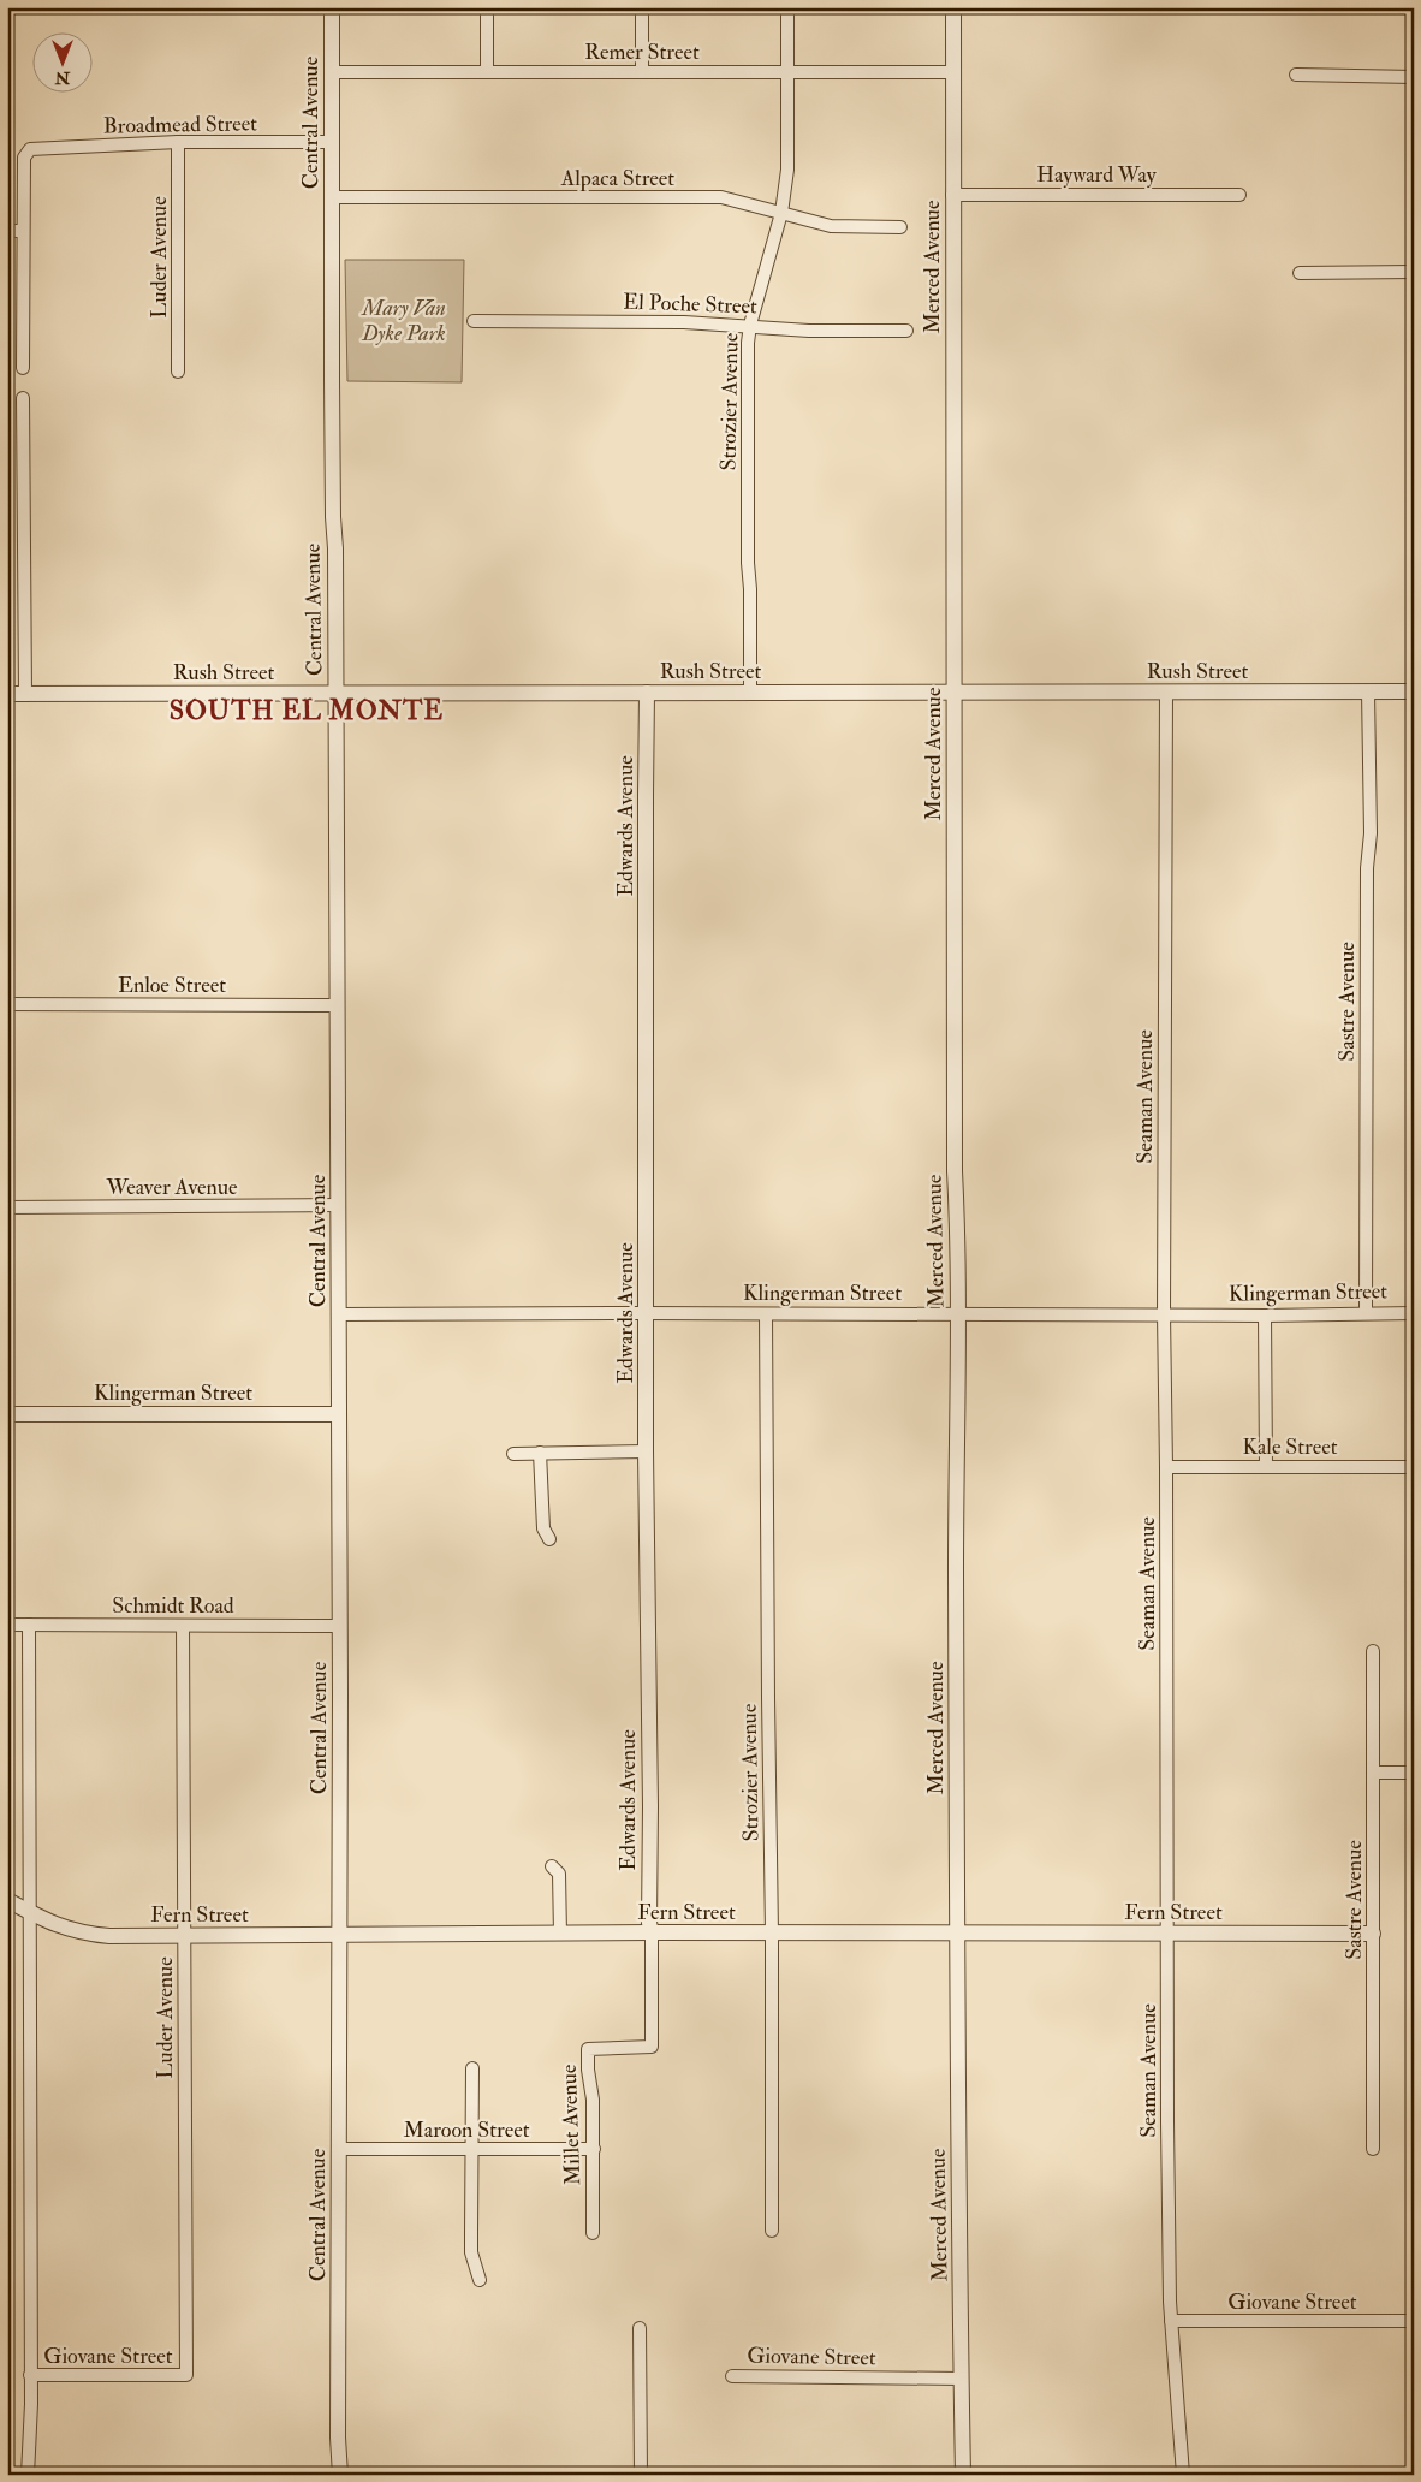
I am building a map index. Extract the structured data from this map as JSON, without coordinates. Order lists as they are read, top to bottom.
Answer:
{
  "streets": {
    "street": [
      "Remer Street",
      "Central Avenue",
      "Broadmead Street",
      "Hayward Way",
      "Alpaca Street",
      "Luder Avenue",
      "Merced Avenue",
      "El Poche Street",
      "Strozier Avenue",
      "Rush Street",
      "Edwards Avenue",
      "Enloe Street",
      "Sastre Avenue",
      "Seaman Avenue",
      "Weaver Avenue",
      "Klingerman Street",
      "Kale Street",
      "Schmidt Road",
      "Fern Street",
      "Millet Avenue",
      "Maroon Street",
      "Giovane Street"
    ]
  },
  "crossings": [
    ["Remer Street", "Central Avenue"],
    ["Remer Street", "Merced Avenue"],
    ["Remer Street", "Strozier Avenue"],
    ["Central Avenue", "Broadmead Street"],
    ["Central Avenue", "Alpaca Street"],
    ["Central Avenue", "Rush Street"],
    ["Central Avenue", "Enloe Street"],
    ["Central Avenue", "Weaver Avenue"],
    ["Central Avenue", "Klingerman Street"],
    ["Central Avenue", "Schmidt Road"],
    ["Central Avenue", "Fern Street"],
    ["Central Avenue", "Maroon Street"],
    ["Broadmead Street", "Luder Avenue"],
    ["Hayward Way", "Merced Avenue"],
    ["Alpaca Street", "Strozier Avenue"],
    ["Luder Avenue", "Schmidt Road"],
    ["Luder Avenue", "Fern Street"],
    ["Luder Avenue", "Giovane Street"],
    ["Merced Avenue", "Rush Street"],
    ["Merced Avenue", "Klingerman Street"],
    ["Merced Avenue", "Fern Street"],
    ["Merced Avenue", "Giovane Street"],
    ["El Poche Street", "Strozier Avenue"],
    ["Strozier Avenue", "Rush Street"],
    ["Strozier Avenue", "Klingerman Street"],
    ["Strozier Avenue", "Fern Street"],
    ["Rush Street", "Edwards Avenue"],
    ["Rush Street", "Sastre Avenue"],
    ["Rush Street", "Seaman Avenue"],
    ["Edwards Avenue", "Klingerman Street"],
    ["Edwards Avenue", "Fern Street"],
    ["Edwards Avenue", "Millet Avenue"],
    ["Sastre Avenue", "Klingerman Street"],
    ["Sastre Avenue", "Fern Street"],
    ["Seaman Avenue", "Klingerman Street"],
    ["Seaman Avenue", "Kale Street"],
    ["Seaman Avenue", "Fern Street"],
    ["Seaman Avenue", "Giovane Street"],
    ["Fern Street", "Millet Avenue"],
    ["Millet Avenue", "Maroon Street"]
  ],
  "districts": ["SOUTH EL MONTE"],
  "parks": ["Mary Van Dyke Park"],
  "north": "bottom"
}
